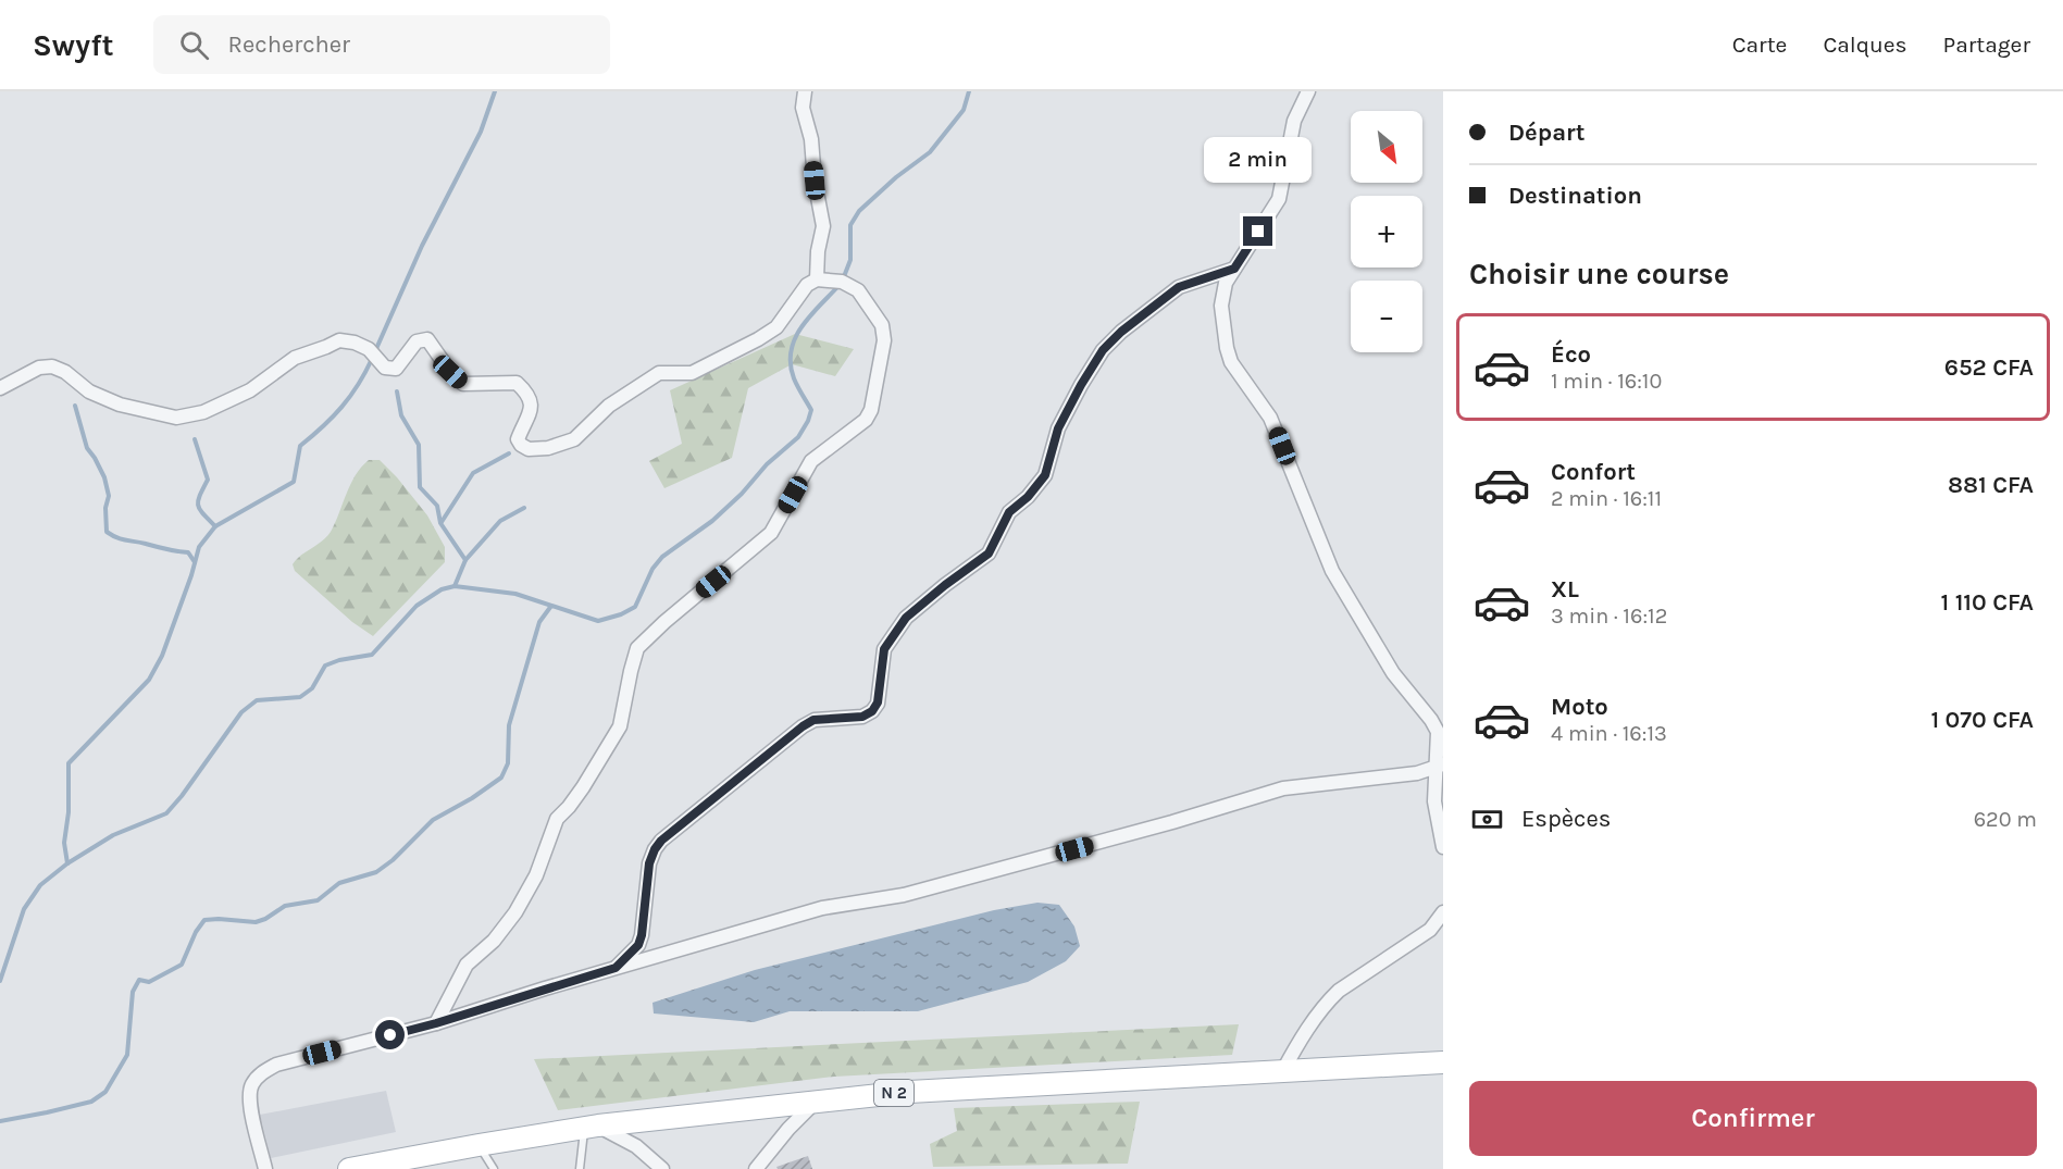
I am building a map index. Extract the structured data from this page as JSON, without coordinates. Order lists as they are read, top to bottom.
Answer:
{
  "streets": {
    "main road": ["N 2"]
  },
  "north": "bottom right",
  "page": {
    "header": "Swyft",
    "search": "Rechercher",
    "nav": ["Carte", "Calques", "Partager"],
    "banner": ["Départ", "Destination"],
    "map_buttons": ["+", "−"],
    "bubble": "2 min",
    "heading": "Choisir une course",
    "list": [
      {
        "name": "Éco",
        "note": "1 min · 16:10",
        "value": "652 CFA"
      },
      {
        "name": "Confort",
        "note": "2 min · 16:11",
        "value": "881 CFA"
      },
      {
        "name": "XL",
        "note": "3 min · 16:12",
        "value": "1 110 CFA"
      },
      {
        "name": "Moto",
        "note": "4 min · 16:13",
        "value": "1 070 CFA"
      }
    ],
    "pay": ["Espèces", "620 m"],
    "buttons": "Confirmer"
  }
}
